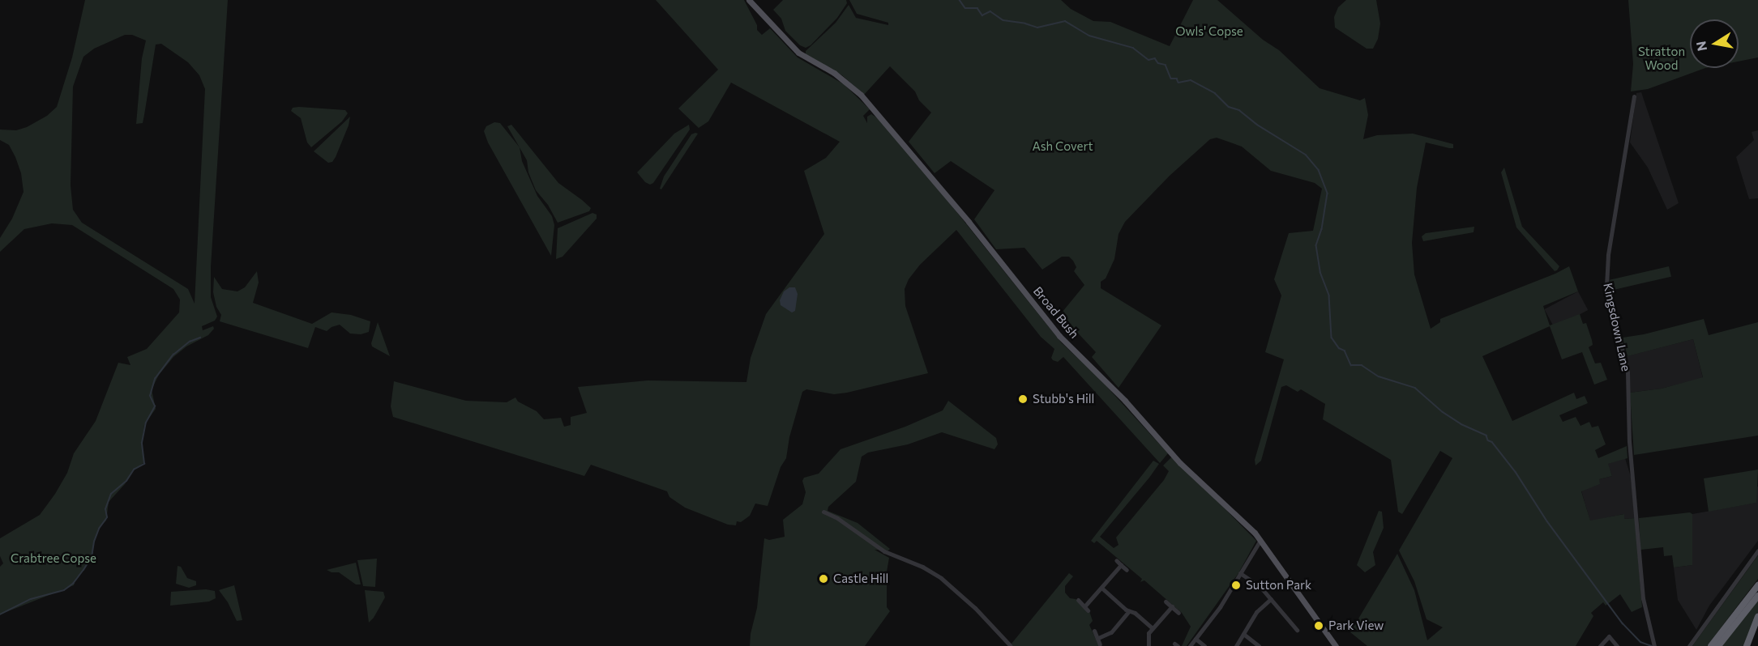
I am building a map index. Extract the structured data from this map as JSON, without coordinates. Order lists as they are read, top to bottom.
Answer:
{
  "streets": {
    "main road": ["Broad Bush"],
    "street": ["Kingsdown Lane"]
  },
  "parks": [
    "Owls' Copse",
    "Stratton Wood",
    "Ash Covert",
    "Crabtree Copse"
  ],
  "places": [
    "Stubb's Hill",
    "Castle Hill",
    "Sutton Park",
    "Park View"
  ],
  "north": "left"
}
